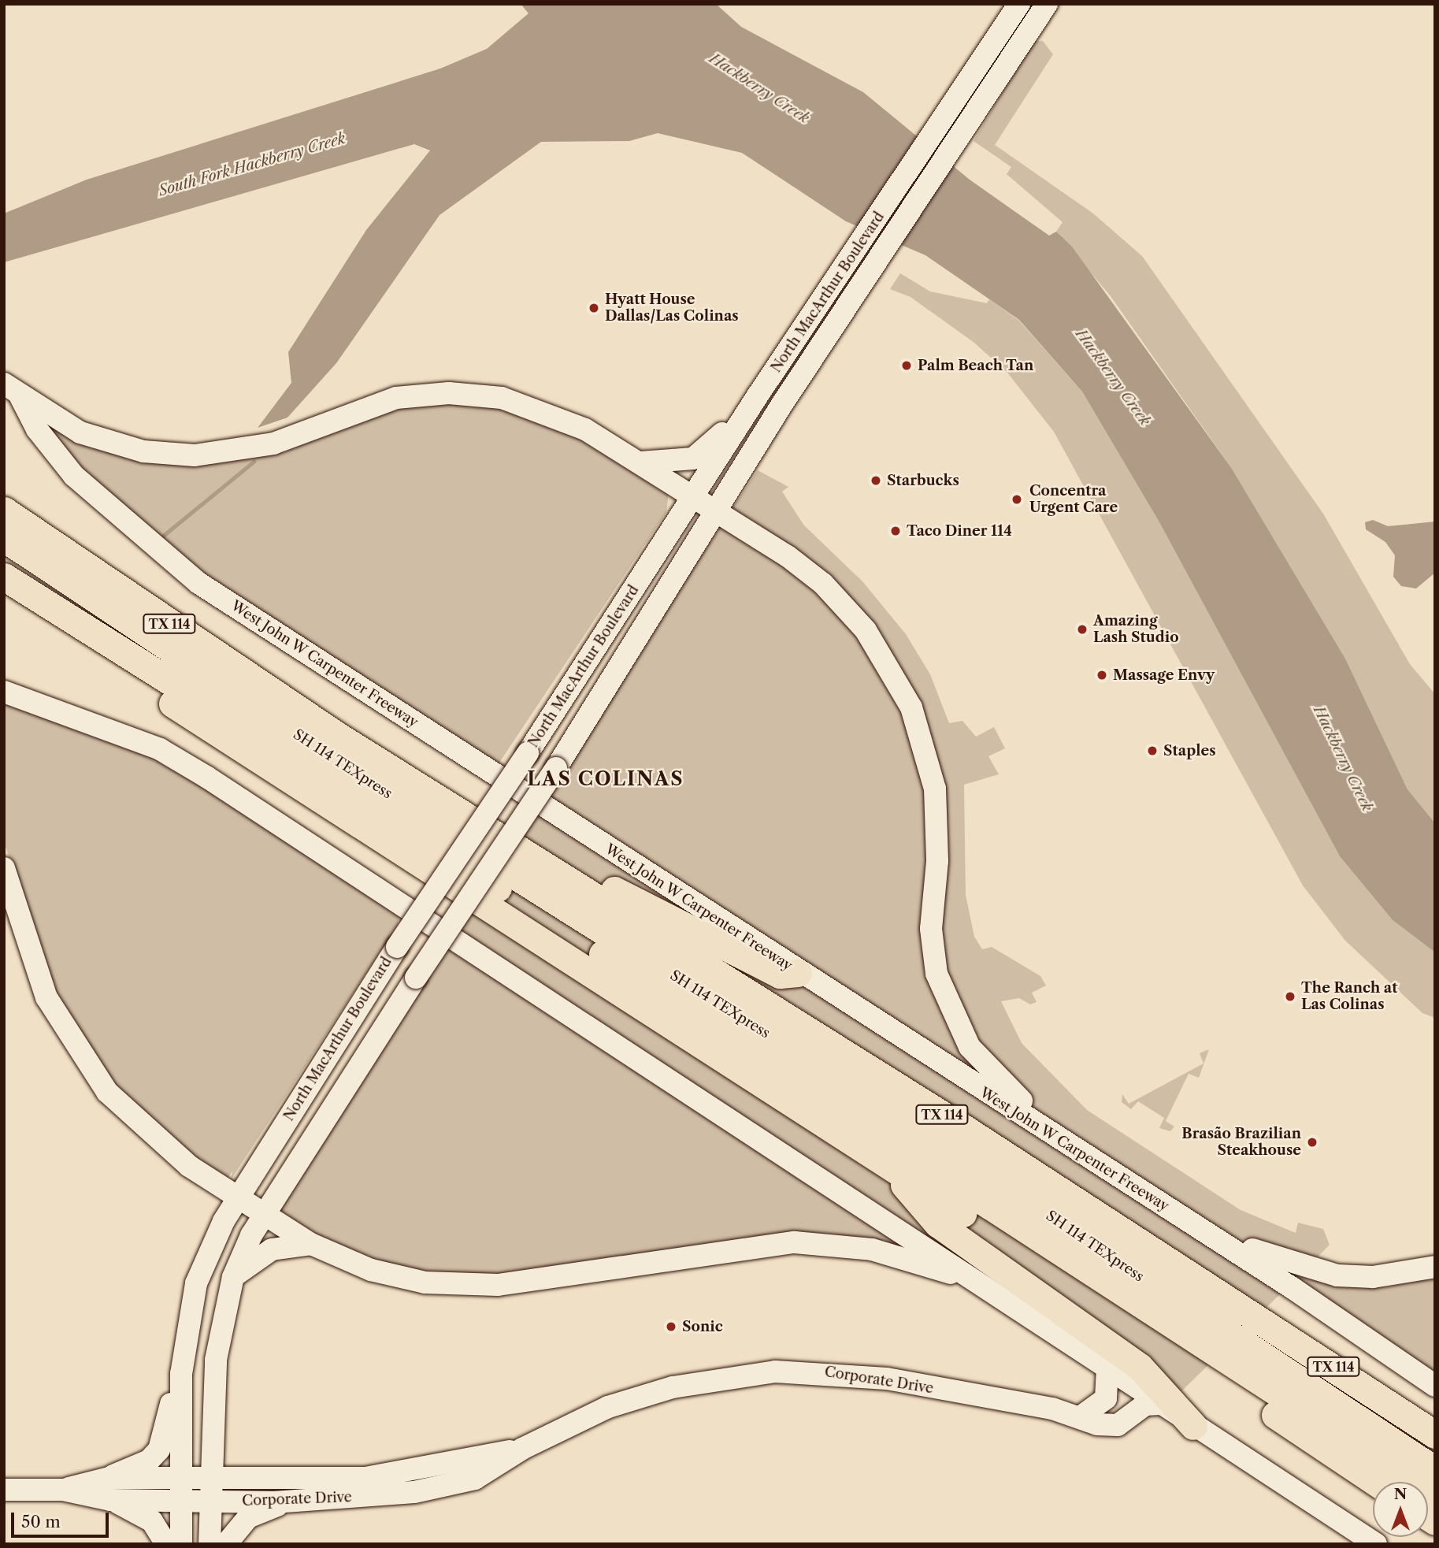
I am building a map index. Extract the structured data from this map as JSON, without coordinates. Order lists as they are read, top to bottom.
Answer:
{
  "streets": {
    "highway": ["TX 114", "SH 114 TEXpress"],
    "main road": ["North MacArthur Boulevard", "West John W Carpenter Freeway", "Corporate Drive"]
  },
  "crossings": [
    ["North MacArthur Boulevard", "Corporate Drive"]
  ],
  "districts": ["LAS COLINAS"],
  "water": ["Hackberry Creek", "South Fork Hackberry Creek"],
  "places": [
    "Hyatt House Dallas/Las Colinas",
    "Palm Beach Tan",
    "Starbucks",
    "Concentra Urgent Care",
    "Taco Diner 114",
    "Amazing Lash Studio",
    "Massage Envy",
    "Staples",
    "The Ranch at Las Colinas",
    "Brasão Brazilian Steakhouse",
    "Sonic"
  ],
  "scale_bar": "50 m",
  "north": "top"
}
